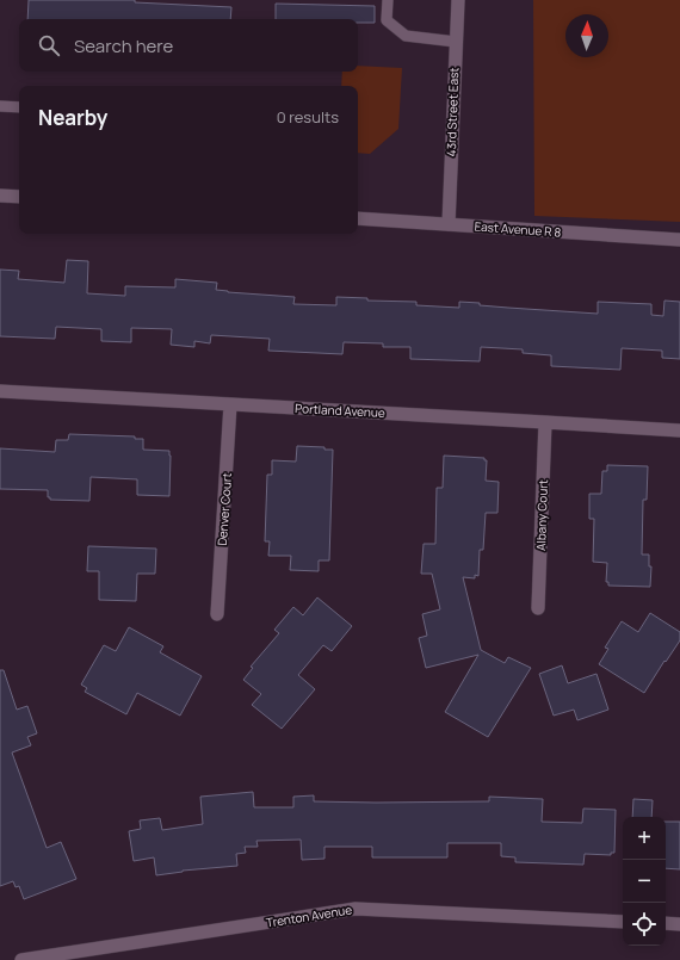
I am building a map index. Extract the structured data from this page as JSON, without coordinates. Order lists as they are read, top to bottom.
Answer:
{
  "streets": {
    "street": [
      "43rd Street East",
      "East Avenue R 8",
      "Portland Avenue",
      "Denver Court",
      "Albany Court",
      "Trenton Avenue"
    ]
  },
  "crossings": [
    ["43rd Street East", "East Avenue R 8"],
    ["Portland Avenue", "Denver Court"],
    ["Portland Avenue", "Albany Court"]
  ],
  "north": "top",
  "page": {
    "search": "Search here",
    "heading": ["Nearby", "0 results"],
    "map_buttons": ["+", "−"]
  }
}
